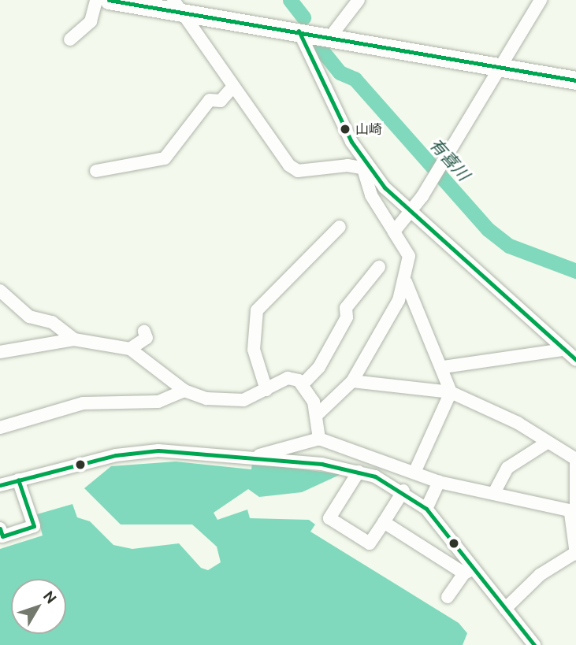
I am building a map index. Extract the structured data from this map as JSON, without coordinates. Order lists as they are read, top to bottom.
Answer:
{
  "water": ["有喜川"],
  "places": ["山崎"],
  "north": "top right"
}
